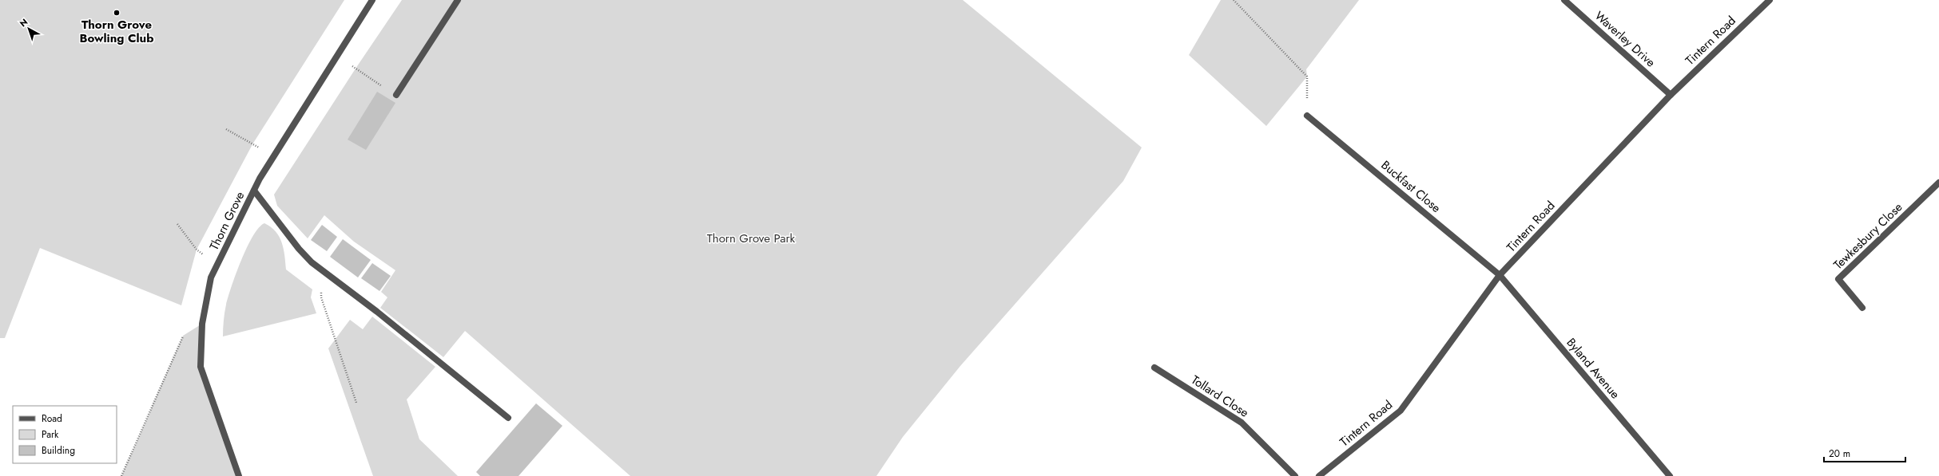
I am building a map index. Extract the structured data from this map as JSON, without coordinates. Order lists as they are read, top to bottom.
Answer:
{
  "streets": {
    "street": [
      "Waverley Drive",
      "Tintern Road",
      "Buckfast Close",
      "Thorn Grove",
      "Tewkesbury Close",
      "Byland Avenue",
      "Tollard Close"
    ]
  },
  "crossings": [
    ["Waverley Drive", "Tintern Road"],
    ["Tintern Road", "Buckfast Close"],
    ["Tintern Road", "Byland Avenue"],
    ["Buckfast Close", "Byland Avenue"]
  ],
  "parks": ["Thorn Grove Park"],
  "places": ["Thorn Grove Bowling Club"],
  "legend": ["Road", "Park", "Building"],
  "scale_bar": "20 m",
  "north": "top left"
}
